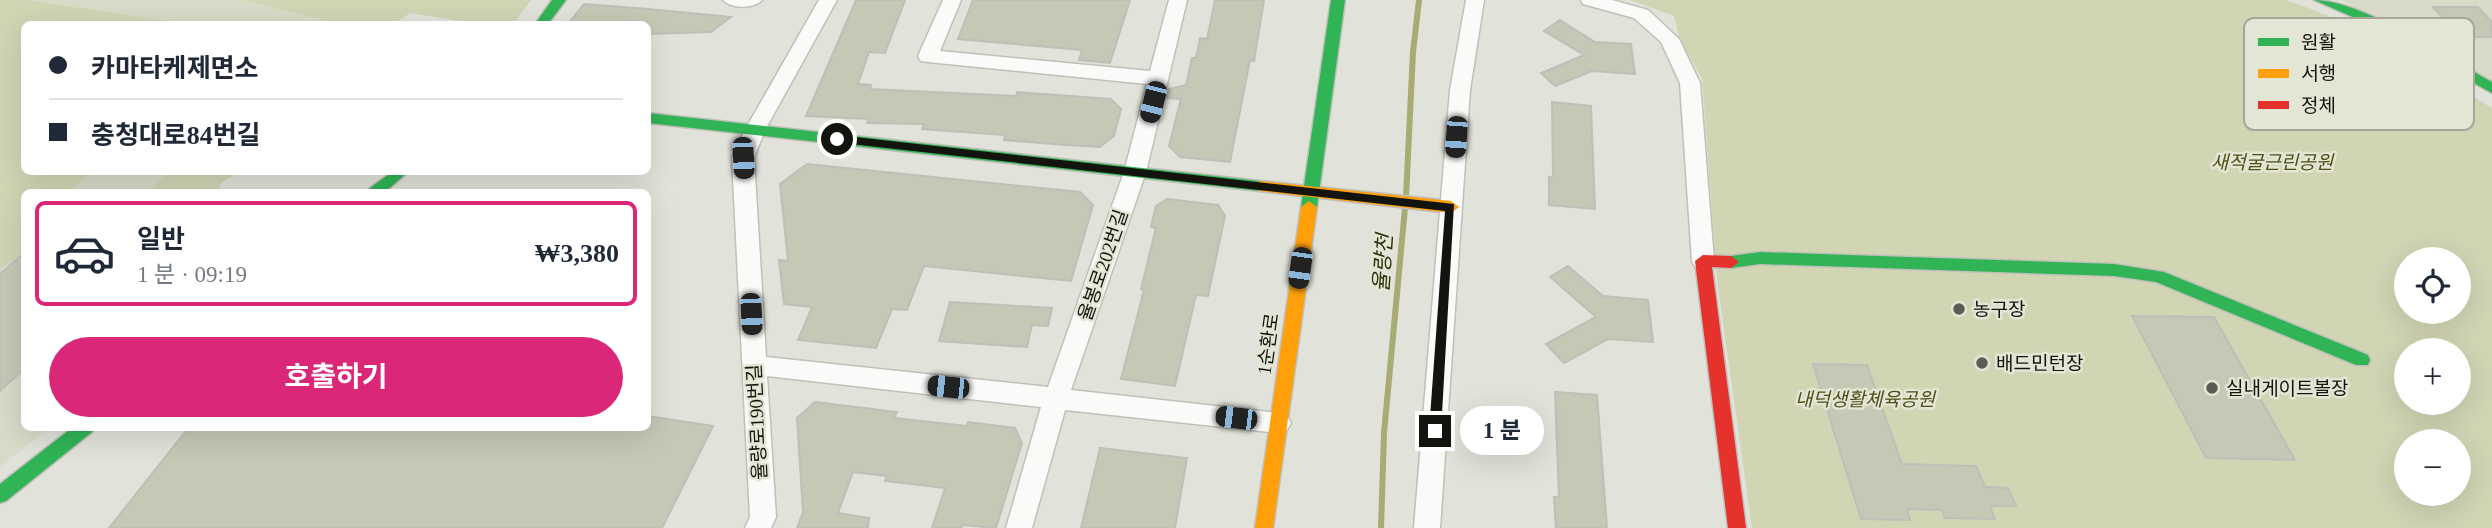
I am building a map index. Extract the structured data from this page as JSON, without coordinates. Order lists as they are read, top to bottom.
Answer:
{
  "streets": {
    "street": ["율봉로202번길", "1순환로", "율량로190번길"]
  },
  "water": ["율량천"],
  "parks": ["새적굴근린공원", "내덕생활체육공원"],
  "places": ["농구장", "배드민턴장", "실내게이트볼장"],
  "legend": ["원활", "서행", "정체"],
  "page": {
    "banner": ["카마타케제면소", "충청대로84번길"],
    "list": [
      {
        "name": "일반",
        "note": "1 분 · 09:19",
        "value": "₩3,380"
      }
    ],
    "map_buttons": ["+", "−"],
    "buttons": "호출하기",
    "bubble": "1 분"
  }
}
